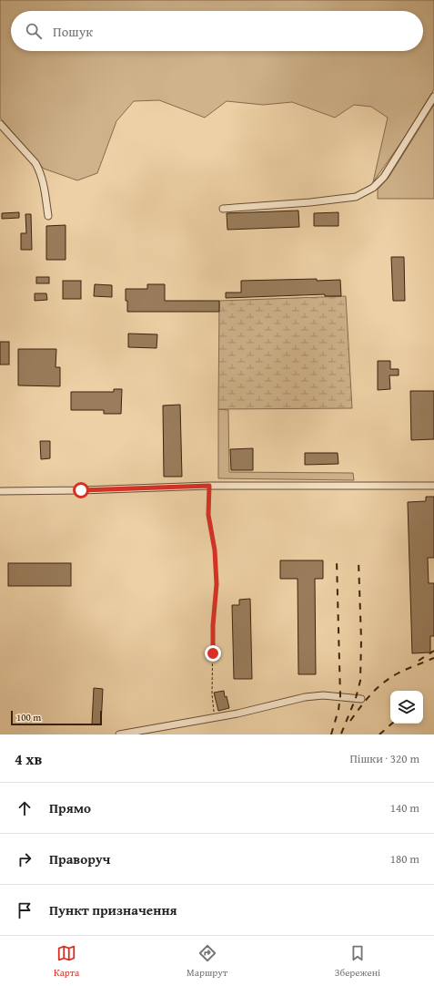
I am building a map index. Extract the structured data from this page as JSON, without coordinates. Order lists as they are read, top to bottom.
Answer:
{
  "scale_bar": "100 m",
  "page": {
    "search": "Пошук",
    "scale": "100 m",
    "heading": ["4 хв", "Пішки · 320 m"],
    "list": [
      ["Прямо", "140 m"],
      ["Праворуч", "180 m"],
      "Пункт призначення"
    ],
    "nav": ["Карта", "Маршрут", "Збережені"]
  }
}
